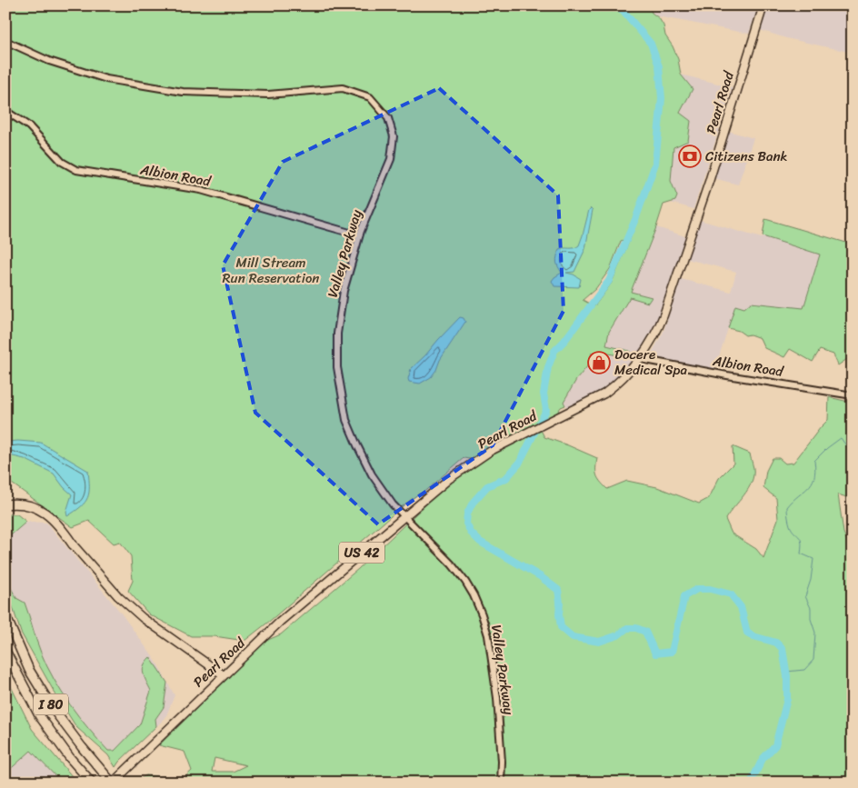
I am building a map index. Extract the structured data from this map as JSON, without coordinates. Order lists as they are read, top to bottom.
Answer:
{
  "streets": {
    "highway": ["I 80"],
    "main road": ["Pearl Road", "US 42"],
    "street": ["Albion Road", "Valley Parkway"]
  },
  "crossings": [
    ["Pearl Road", "Albion Road"],
    ["Pearl Road", "Valley Parkway"],
    ["Pearl Road", "I 80"],
    ["Albion Road", "Valley Parkway"]
  ],
  "parks": ["Mill Stream Run Reservation"],
  "places": {
    "bank": ["Citizens Bank"],
    "shop": ["Docere Medical Spa"]
  }
}
